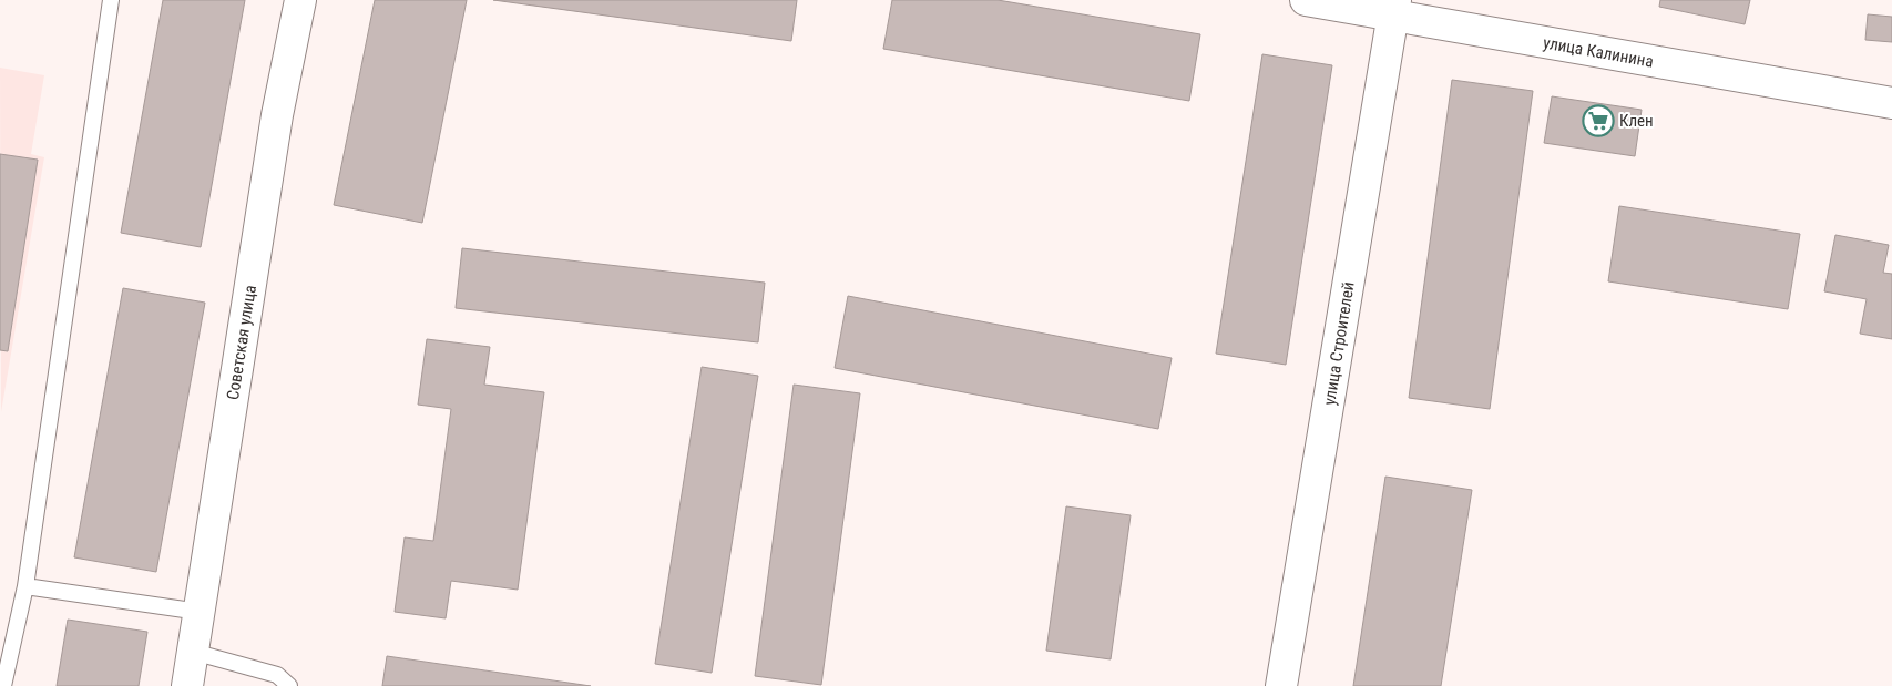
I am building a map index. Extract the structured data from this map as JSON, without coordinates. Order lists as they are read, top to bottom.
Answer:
{
  "streets": {
    "street": ["улица Калинина", "Советская улица", "улица Строителей"]
  },
  "crossings": [
    ["улица Калинина", "улица Строителей"]
  ],
  "places": {
    "supermarket": ["Клен"]
  }
}
